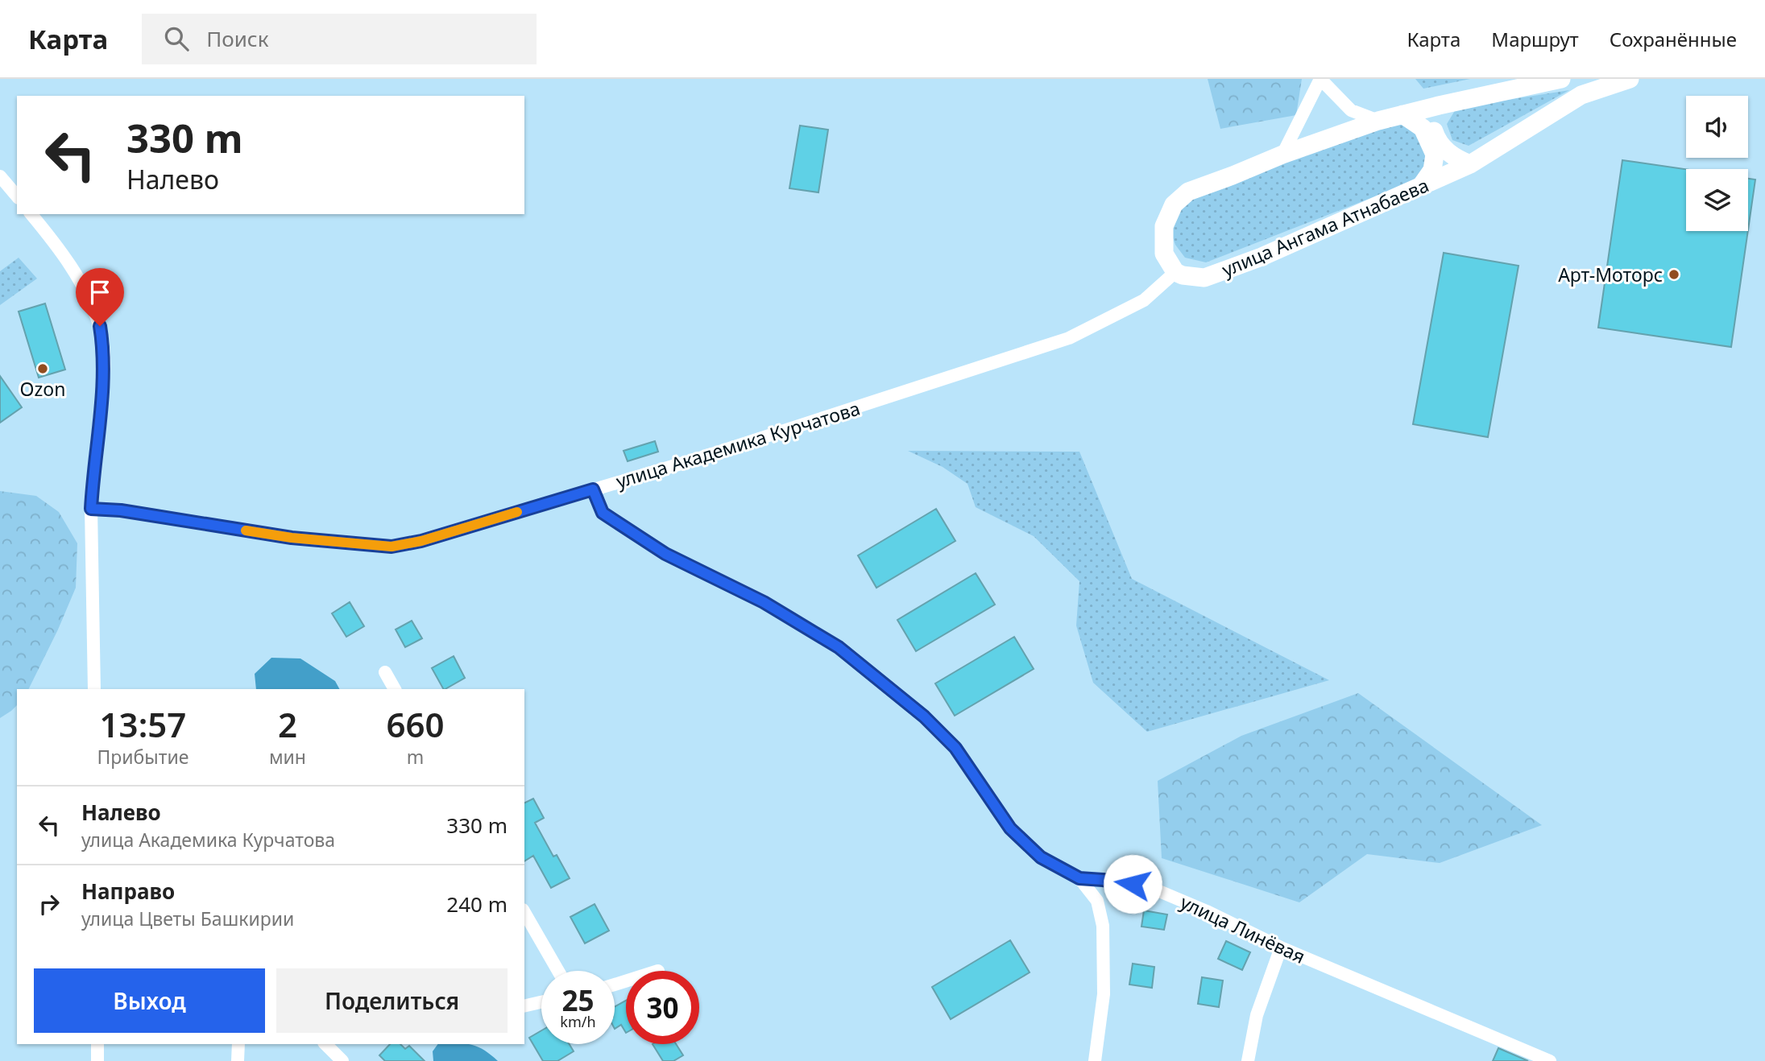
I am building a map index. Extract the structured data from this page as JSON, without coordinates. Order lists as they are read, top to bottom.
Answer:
{
  "streets": {
    "street": ["улица Ангама Атнабаева", "улица Академика Курчатова", "улица Линёвая"]
  },
  "crossings": [
    ["улица Ангама Атнабаева", "улица Академика Курчатова"],
    ["улица Академика Курчатова", "улица Линёвая"]
  ],
  "places": ["Арт-Моторс", "Ozon"],
  "page": {
    "header": "Карта",
    "search": "Поиск",
    "nav": ["Карта", "Маршрут", "Сохранённые"],
    "turn": ["330 m", "Налево"],
    "eta": [
      "13:57",
      "Прибытие",
      "2",
      "мин",
      "660",
      "m"
    ],
    "list": [
      {
        "name": "Налево",
        "note": "улица Академика Курчатова",
        "value": "330 m"
      },
      {
        "name": "Направо",
        "note": "улица Цветы Башкирии",
        "value": "240 m"
      }
    ],
    "buttons": ["Выход", "Поделиться"],
    "speed": "25 km/h",
    "limit": "30"
  }
}
